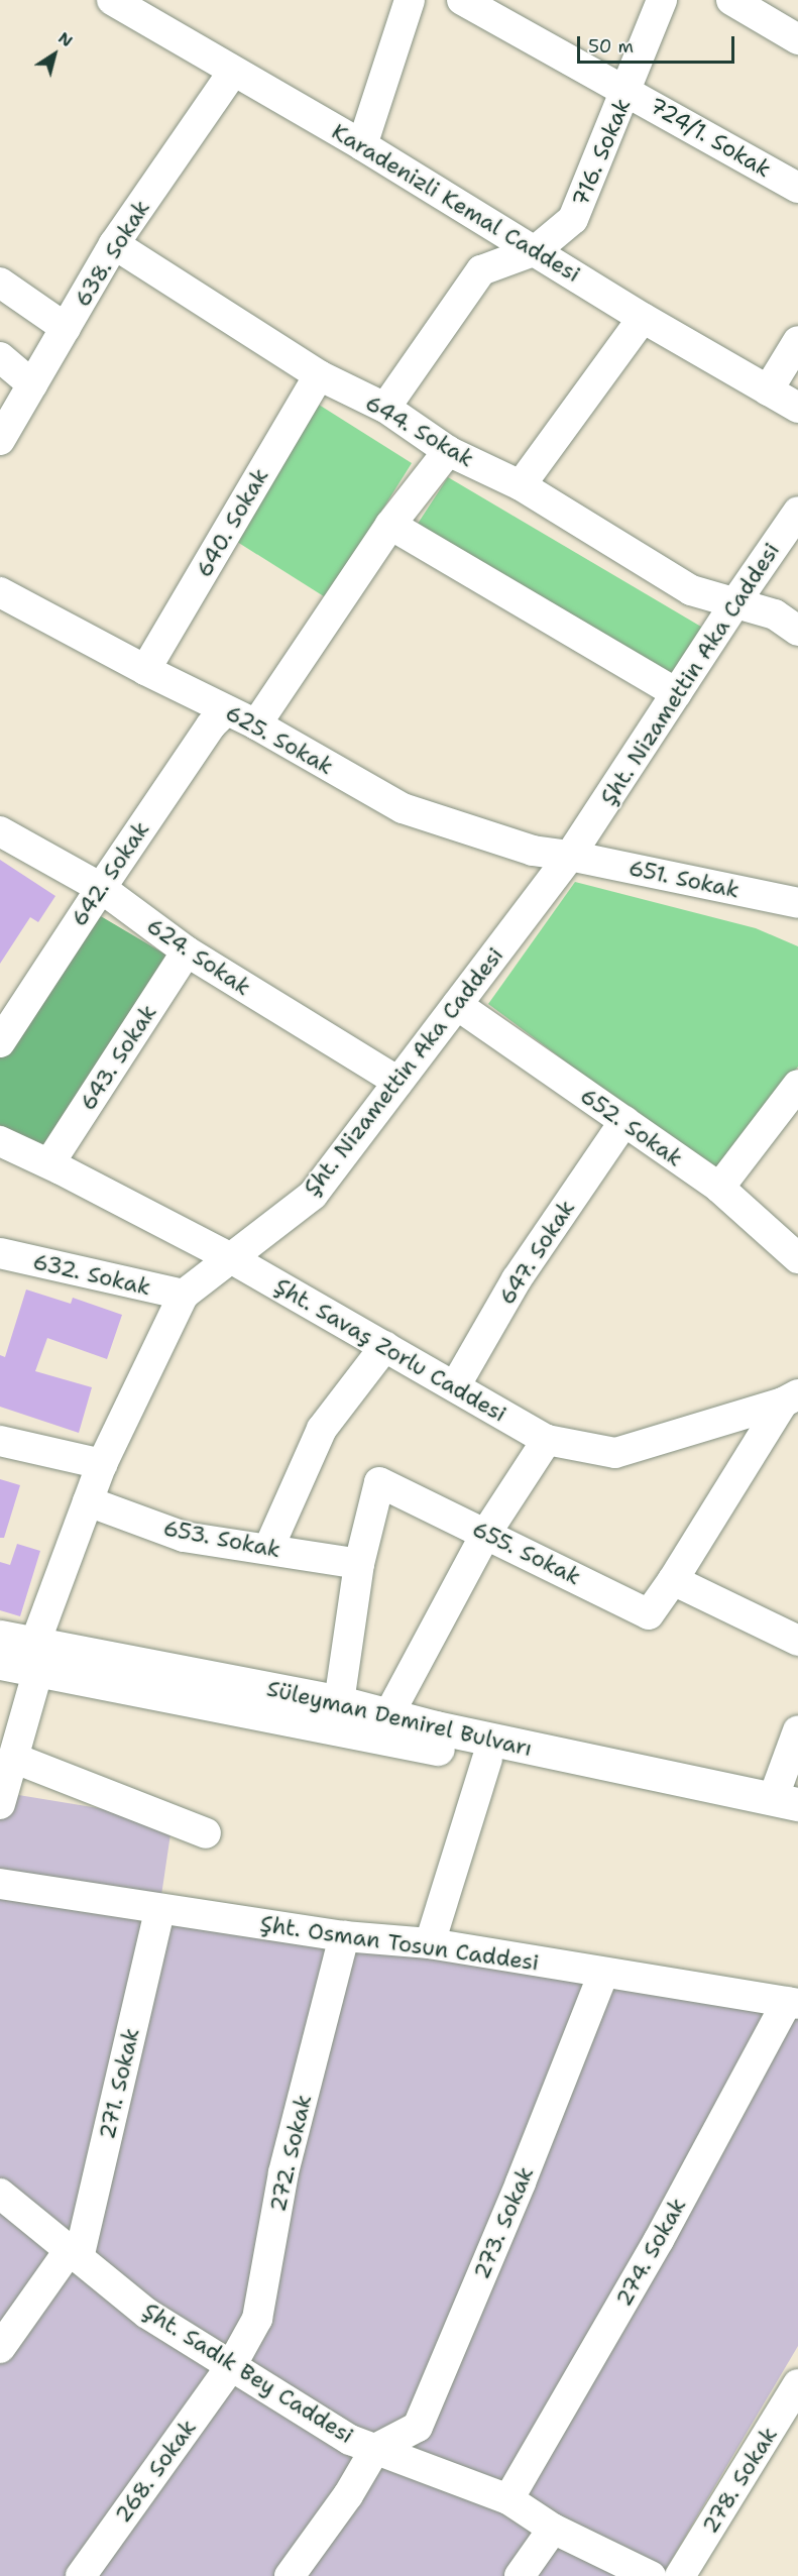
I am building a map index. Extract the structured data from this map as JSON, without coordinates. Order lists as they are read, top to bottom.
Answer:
{
  "streets": {
    "main road": ["Süleyman Demirel Bulvarı"],
    "street": [
      "724/1. Sokak",
      "716. Sokak",
      "Karadenizli Kemal Caddesi",
      "638. Sokak",
      "644. Sokak",
      "640. Sokak",
      "Şht. Nizamettin Aka Caddesi",
      "625. Sokak",
      "642. Sokak",
      "651. Sokak",
      "624. Sokak",
      "643. Sokak",
      "652. Sokak",
      "647. Sokak",
      "632. Sokak",
      "Şht. Savaş Zorlu Caddesi",
      "653. Sokak",
      "655. Sokak",
      "Şht. Osman Tosun Caddesi",
      "271. Sokak",
      "272. Sokak",
      "273. Sokak",
      "274. Sokak",
      "Şht. Sadık Bey Caddesi",
      "268. Sokak",
      "278. Sokak"
    ]
  },
  "crossings": [
    ["724/1. Sokak", "716. Sokak"],
    ["716. Sokak", "Karadenizli Kemal Caddesi"],
    ["716. Sokak", "644. Sokak"],
    ["Karadenizli Kemal Caddesi", "638. Sokak"],
    ["638. Sokak", "644. Sokak"],
    ["644. Sokak", "640. Sokak"],
    ["644. Sokak", "Şht. Nizamettin Aka Caddesi"],
    ["640. Sokak", "625. Sokak"],
    ["Şht. Nizamettin Aka Caddesi", "625. Sokak"],
    ["Şht. Nizamettin Aka Caddesi", "651. Sokak"],
    ["Şht. Nizamettin Aka Caddesi", "624. Sokak"],
    ["Şht. Nizamettin Aka Caddesi", "652. Sokak"],
    ["Şht. Nizamettin Aka Caddesi", "632. Sokak"],
    ["Şht. Nizamettin Aka Caddesi", "Şht. Savaş Zorlu Caddesi"],
    ["Şht. Nizamettin Aka Caddesi", "653. Sokak"],
    ["Şht. Nizamettin Aka Caddesi", "Süleyman Demirel Bulvarı"],
    ["625. Sokak", "642. Sokak"],
    ["625. Sokak", "651. Sokak"],
    ["642. Sokak", "624. Sokak"],
    ["624. Sokak", "643. Sokak"],
    ["643. Sokak", "Şht. Savaş Zorlu Caddesi"],
    ["652. Sokak", "647. Sokak"],
    ["647. Sokak", "Şht. Savaş Zorlu Caddesi"],
    ["Şht. Savaş Zorlu Caddesi", "655. Sokak"],
    ["653. Sokak", "655. Sokak"],
    ["655. Sokak", "Süleyman Demirel Bulvarı"],
    ["Şht. Osman Tosun Caddesi", "271. Sokak"],
    ["Şht. Osman Tosun Caddesi", "272. Sokak"],
    ["Şht. Osman Tosun Caddesi", "273. Sokak"],
    ["Şht. Osman Tosun Caddesi", "274. Sokak"],
    ["271. Sokak", "Şht. Sadık Bey Caddesi"],
    ["272. Sokak", "Şht. Sadık Bey Caddesi"],
    ["272. Sokak", "268. Sokak"],
    ["273. Sokak", "Şht. Sadık Bey Caddesi"],
    ["274. Sokak", "Şht. Sadık Bey Caddesi"],
    ["Şht. Sadık Bey Caddesi", "268. Sokak"]
  ],
  "scale_bar": "50 m",
  "north": "top right"
}
